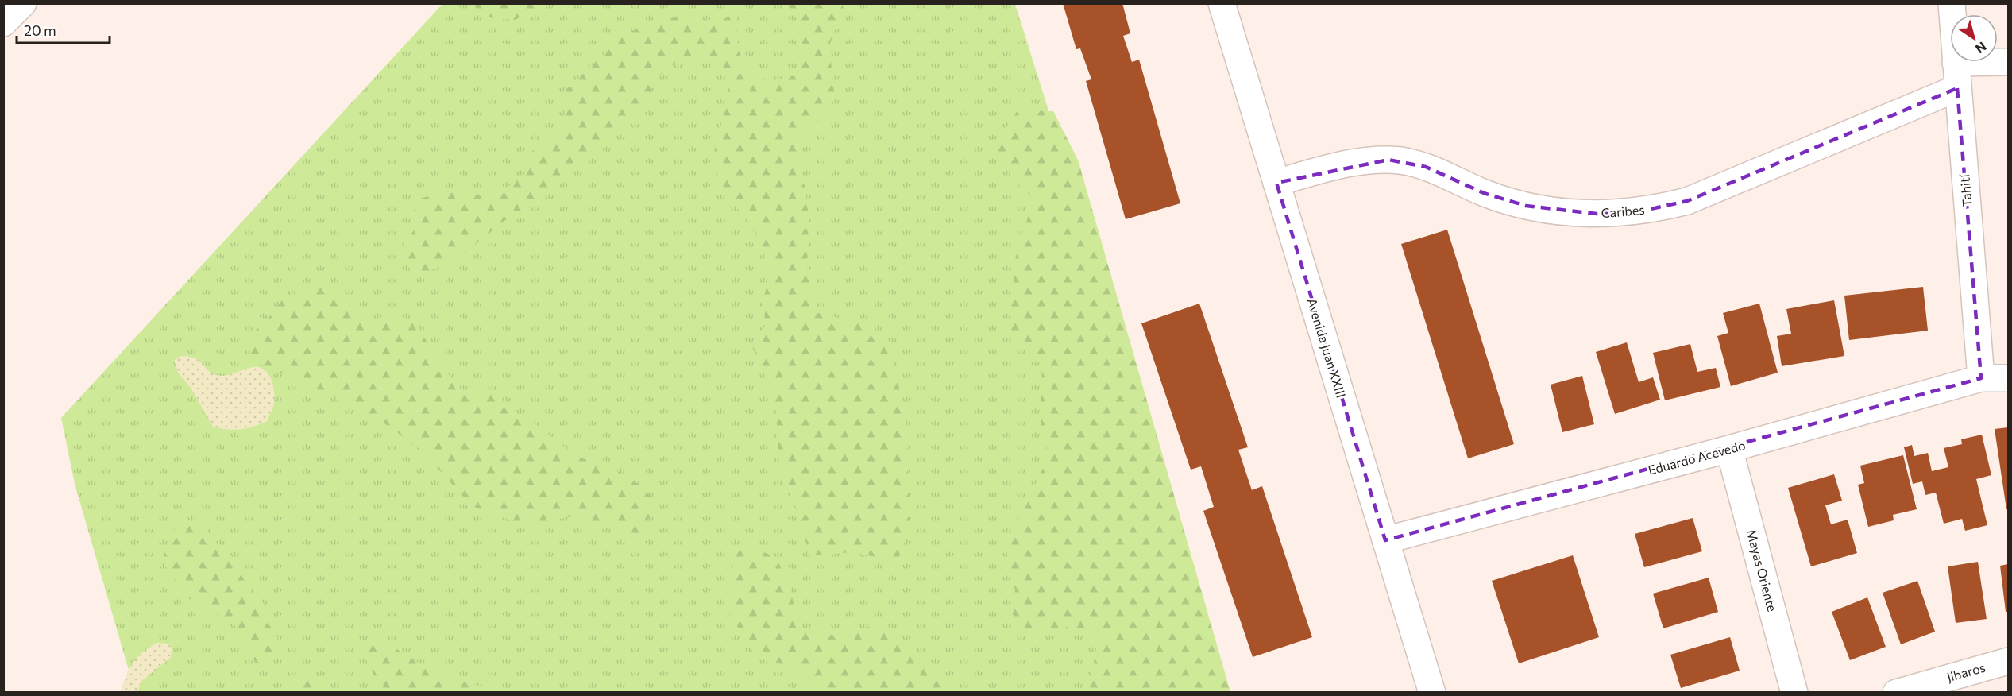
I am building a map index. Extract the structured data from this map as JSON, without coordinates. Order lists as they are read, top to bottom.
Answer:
{
  "streets": {
    "street": [
      "Tahití",
      "Caribes",
      "Avenida Juan XXIII",
      "Eduardo Acevedo",
      "Mayas Oriente",
      "Jíbaros"
    ]
  },
  "crossings": [
    ["Tahití", "Caribes"],
    ["Tahití", "Eduardo Acevedo"],
    ["Caribes", "Avenida Juan XXIII"],
    ["Avenida Juan XXIII", "Eduardo Acevedo"],
    ["Eduardo Acevedo", "Mayas Oriente"]
  ],
  "scale_bar": "20 m",
  "north": "bottom right"
}
